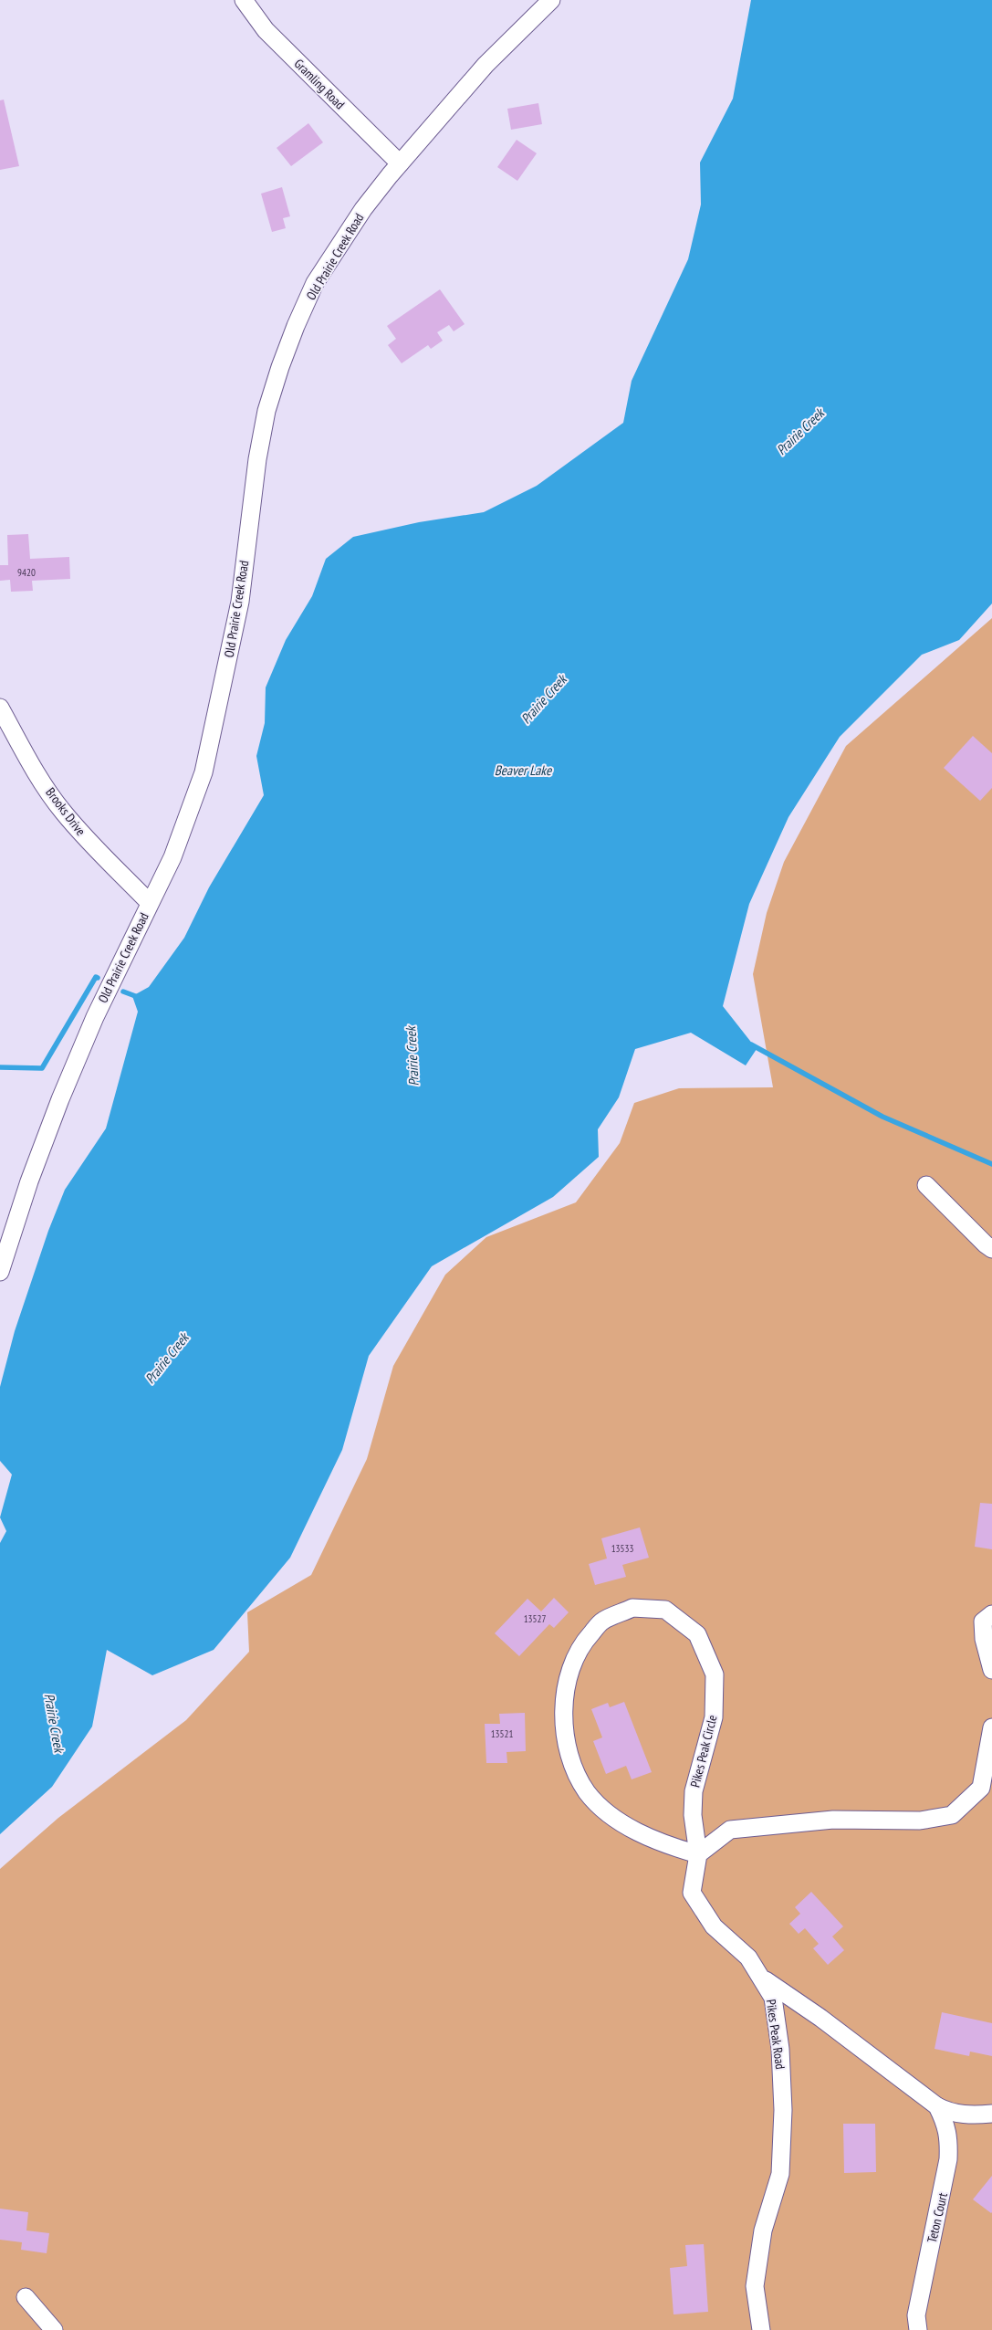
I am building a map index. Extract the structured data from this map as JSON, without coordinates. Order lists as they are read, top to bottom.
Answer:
{
  "streets": {
    "street": [
      "Gramling Road",
      "Old Prairie Creek Road",
      "Brooks Drive",
      "Pikes Peak Circle",
      "Pikes Peak Road",
      "Teton Court"
    ]
  },
  "crossings": [
    ["Gramling Road", "Old Prairie Creek Road"],
    ["Old Prairie Creek Road", "Brooks Drive"],
    ["Pikes Peak Circle", "Pikes Peak Road"]
  ],
  "water": ["Prairie Creek", "Beaver Lake"],
  "house_numbers": [
    "9420",
    "13533",
    "13527",
    "13521"
  ]
}
